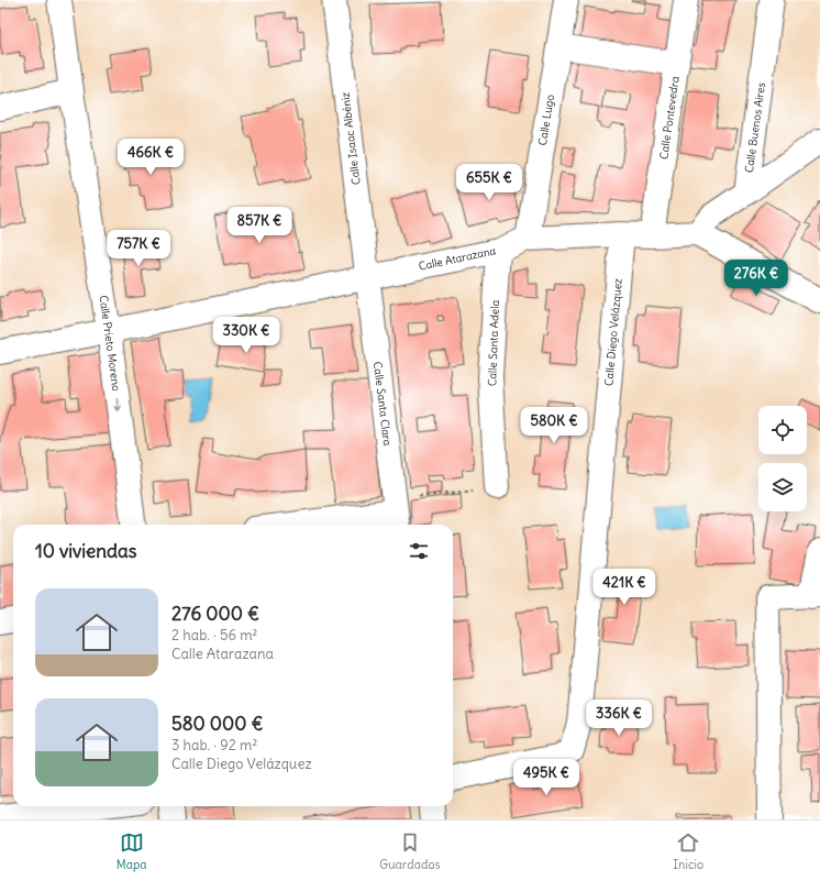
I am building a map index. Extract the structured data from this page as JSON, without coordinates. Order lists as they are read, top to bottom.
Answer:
{
  "streets": {
    "street": [
      "Calle Pontevedra",
      "Calle Lugo",
      "Calle Buenos Aires",
      "Calle Isaac Albéniz",
      "Calle Atarazana",
      "Calle Diego Velázquez",
      "Calle Prieto Moreno",
      "Calle Santa Adela",
      "Calle Santa Clara"
    ]
  },
  "crossings": [
    ["Calle Pontevedra", "Calle Atarazana"],
    ["Calle Lugo", "Calle Atarazana"],
    ["Calle Isaac Albéniz", "Calle Atarazana"],
    ["Calle Isaac Albéniz", "Calle Santa Clara"],
    ["Calle Atarazana", "Calle Diego Velázquez"],
    ["Calle Atarazana", "Calle Prieto Moreno"],
    ["Calle Atarazana", "Calle Santa Adela"],
    ["Calle Atarazana", "Calle Santa Clara"]
  ],
  "one_way": ["Calle Prieto Moreno"],
  "page": {
    "price": [
      "466K €",
      "655K €",
      "857K €",
      "757K €",
      "276K €",
      "330K €",
      "580K €",
      "421K €",
      "336K €",
      "495K €"
    ],
    "heading": "10 viviendas",
    "list": [
      {
        "name": "276 000 €",
        "note": "2 hab. · 56 m² · Calle Atarazana"
      },
      {
        "name": "580 000 €",
        "note": "3 hab. · 92 m² · Calle Diego Velázquez"
      }
    ],
    "tabs": ["Mapa", "Guardados", "Inicio"]
  }
}
